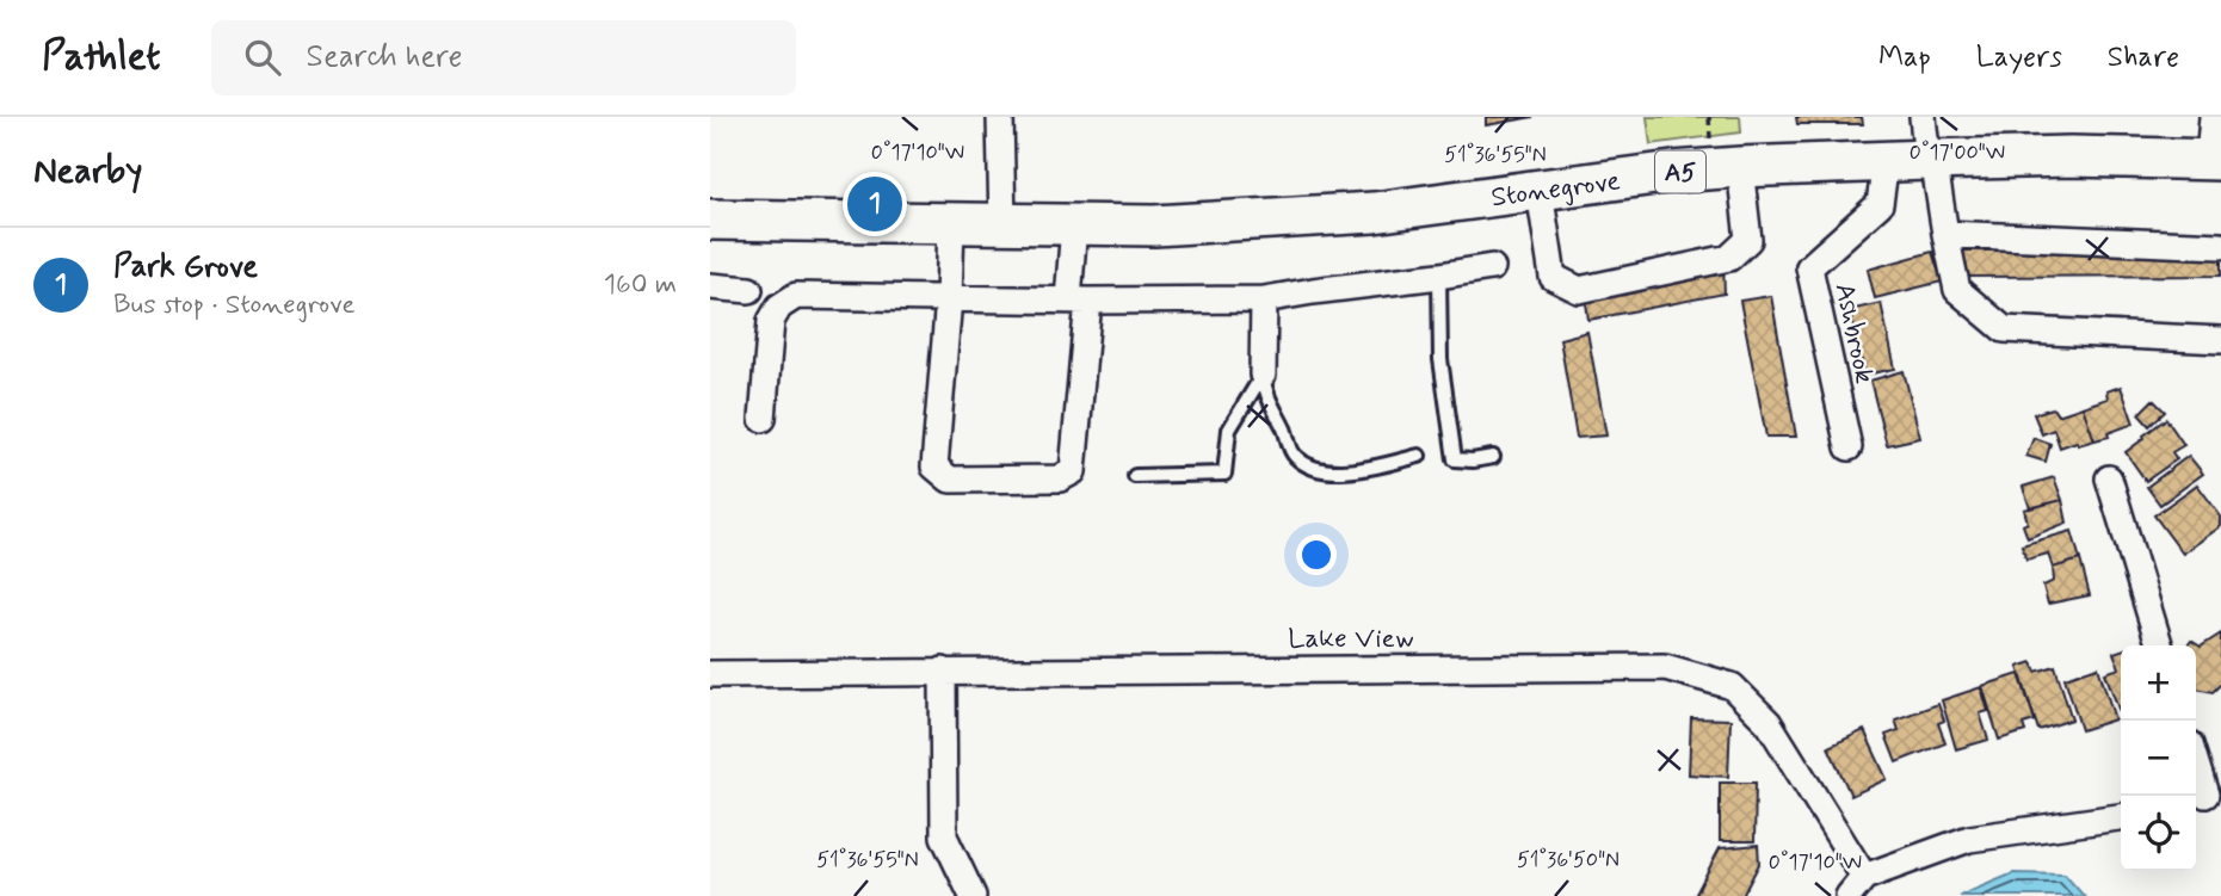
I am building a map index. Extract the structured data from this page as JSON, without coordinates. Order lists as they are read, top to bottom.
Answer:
{
  "streets": {
    "main road": ["A5", "Stonegrove"],
    "street": ["Ashbrook", "Lake View"]
  },
  "crossings": [
    ["A5", "Stonegrove"],
    ["Stonegrove", "Ashbrook"]
  ],
  "page": {
    "header": "Pathlet",
    "search": "Search here",
    "nav": ["Map", "Layers", "Share"],
    "heading": "Nearby",
    "pins": "1",
    "list": [
      {
        "mark": "1",
        "name": "Park Grove",
        "note": "Bus stop · Stonegrove",
        "value": "160 m"
      }
    ],
    "map_buttons": ["+", "−"]
  },
  "coordinates": [
    "0°17'00\"W",
    "0°17'10\"W",
    "51°36'55\"N",
    "51°36'50\"N"
  ]
}
